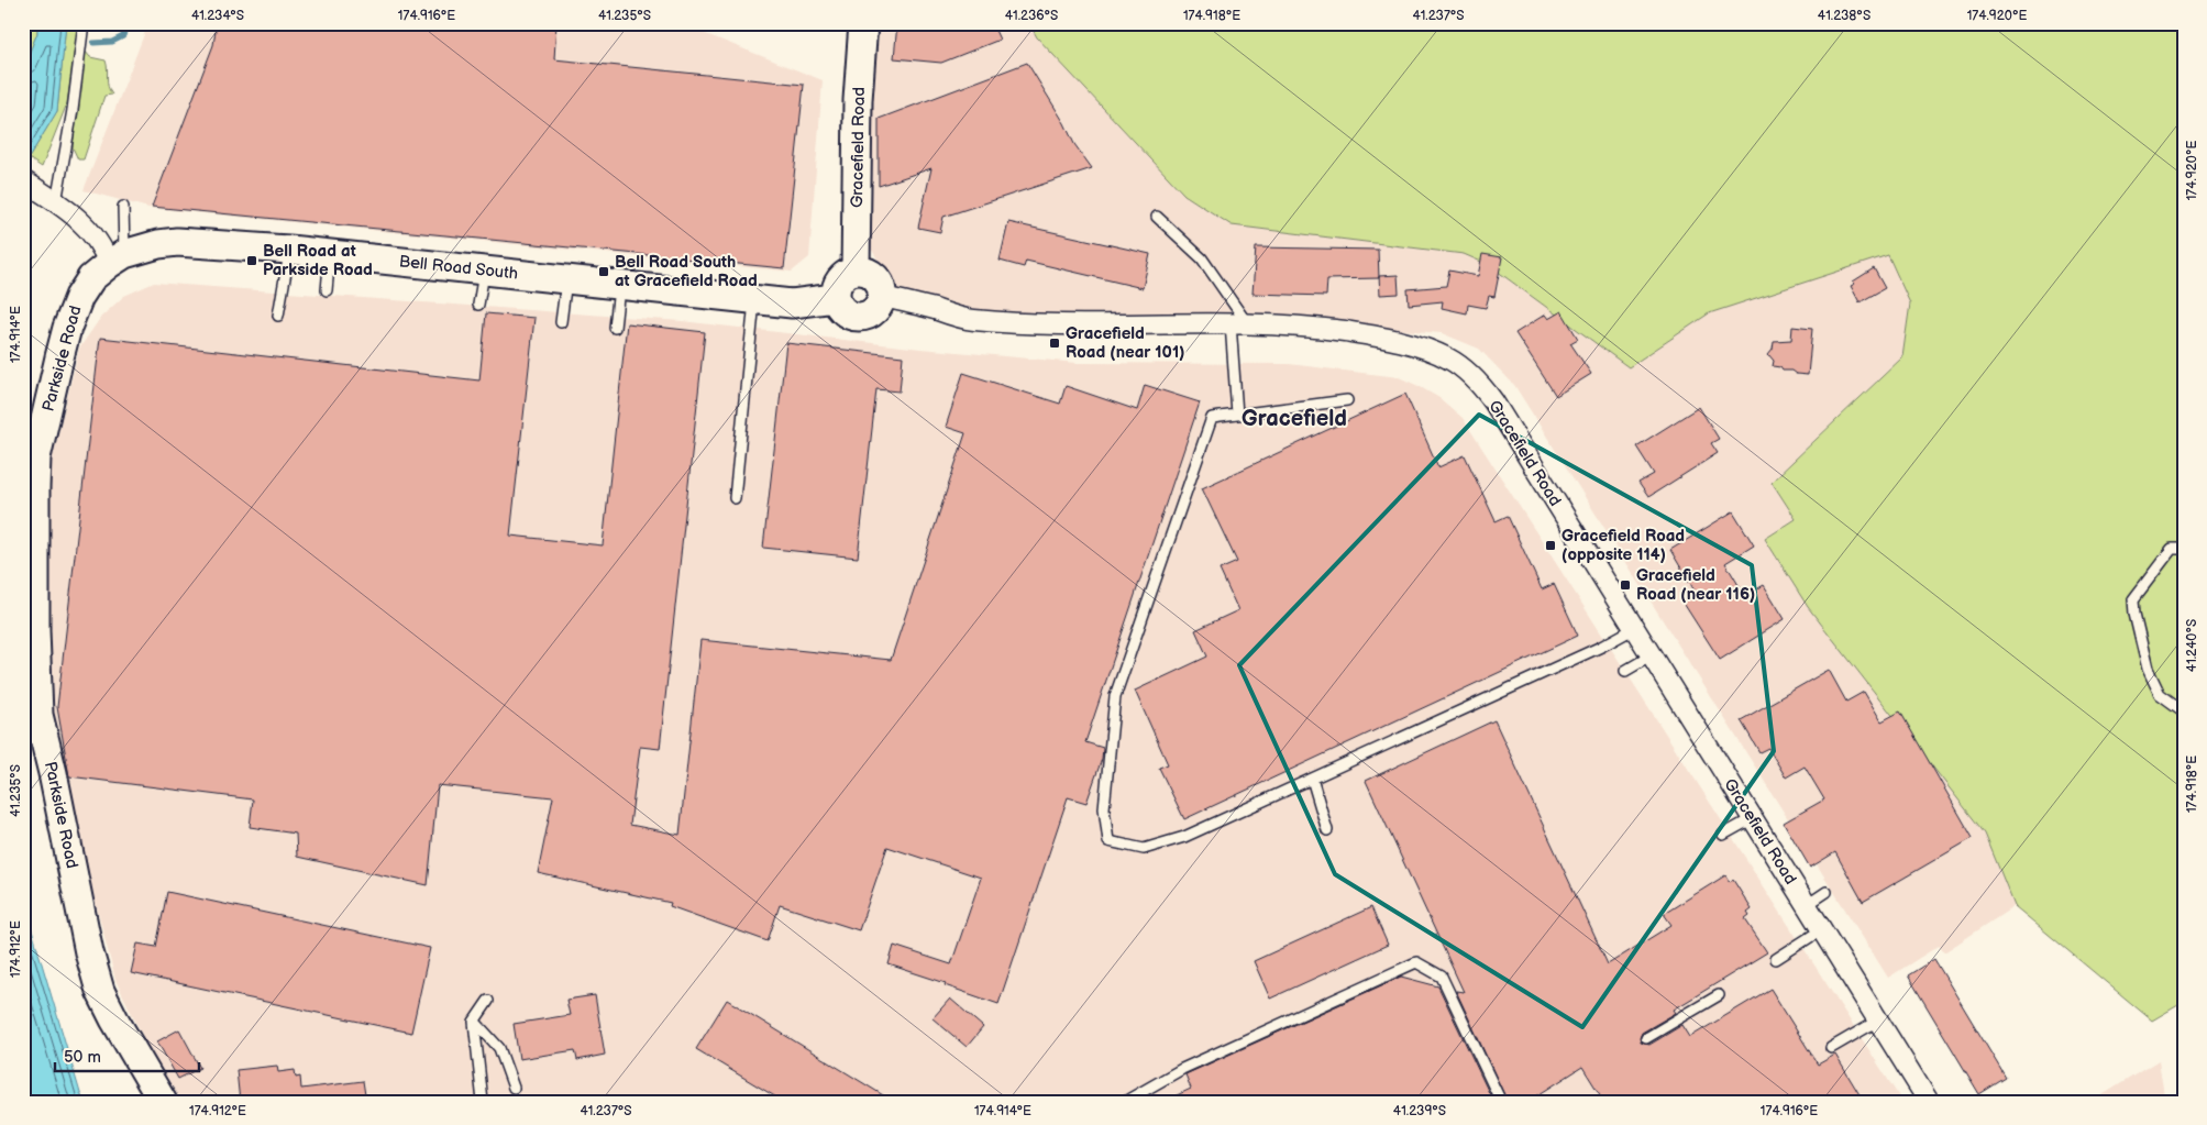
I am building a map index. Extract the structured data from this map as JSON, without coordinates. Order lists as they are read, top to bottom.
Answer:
{
  "streets": {
    "main road": ["Gracefield Road", "Bell Road South", "Parkside Road"]
  },
  "crossings": [
    ["Gracefield Road", "Bell Road South"],
    ["Bell Road South", "Parkside Road"]
  ],
  "districts": ["Gracefield"],
  "places": {
    "transit": [
      "Bell Road at Parkside Road",
      "Bell Road South at Gracefield Road",
      "Gracefield Road (near 101)",
      "Gracefield Road (opposite 114)",
      "Gracefield Road (near 116)"
    ]
  },
  "scale_bar": "50 m",
  "coordinates": [
    "41.234°S",
    "174.916°E",
    "41.235°S",
    "41.236°S",
    "174.918°E",
    "41.237°S",
    "41.238°S",
    "174.920°E",
    "174.914°E",
    "41.240°S",
    "174.912°E",
    "41.239°S"
  ]
}
